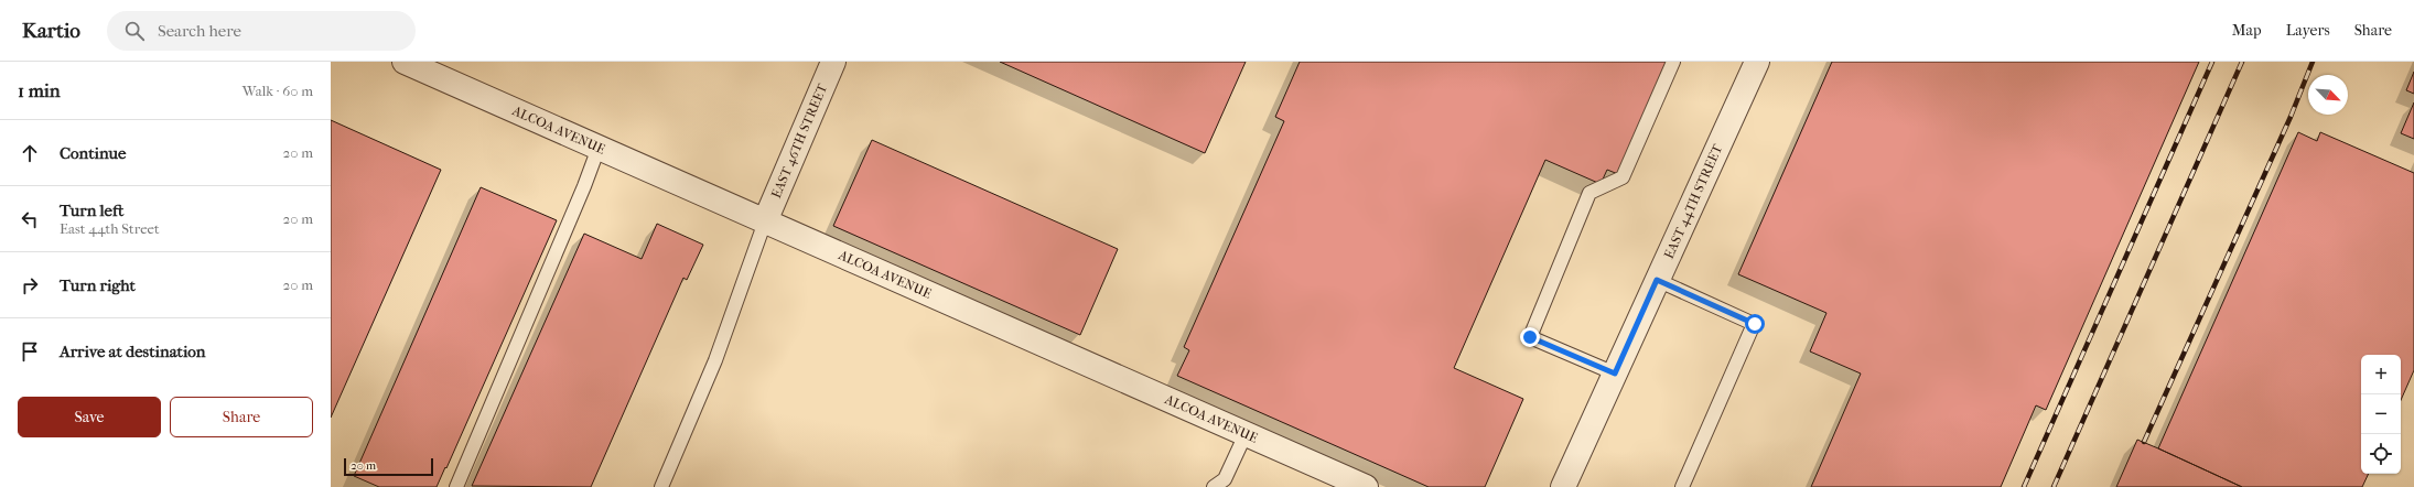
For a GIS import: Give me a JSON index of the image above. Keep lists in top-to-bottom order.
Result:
{
  "streets": {
    "street": ["ALCOA AVENUE", "EAST 46TH STREET", "EAST 44TH STREET"]
  },
  "crossings": [
    ["ALCOA AVENUE", "EAST 46TH STREET"]
  ],
  "scale_bar": "20 m",
  "north": "bottom right",
  "page": {
    "header": "Kartio",
    "search": "Search here",
    "nav": ["Map", "Layers", "Share"],
    "heading": ["1 min", "Walk · 60 m"],
    "list": [
      ["Continue", "20 m"],
      ["Turn left", "East 44th Street", "20 m"],
      ["Turn right", "20 m"],
      "Arrive at destination"
    ],
    "map_buttons": ["+", "−"],
    "buttons": ["Save", "Share"],
    "scale": "20 m"
  }
}
